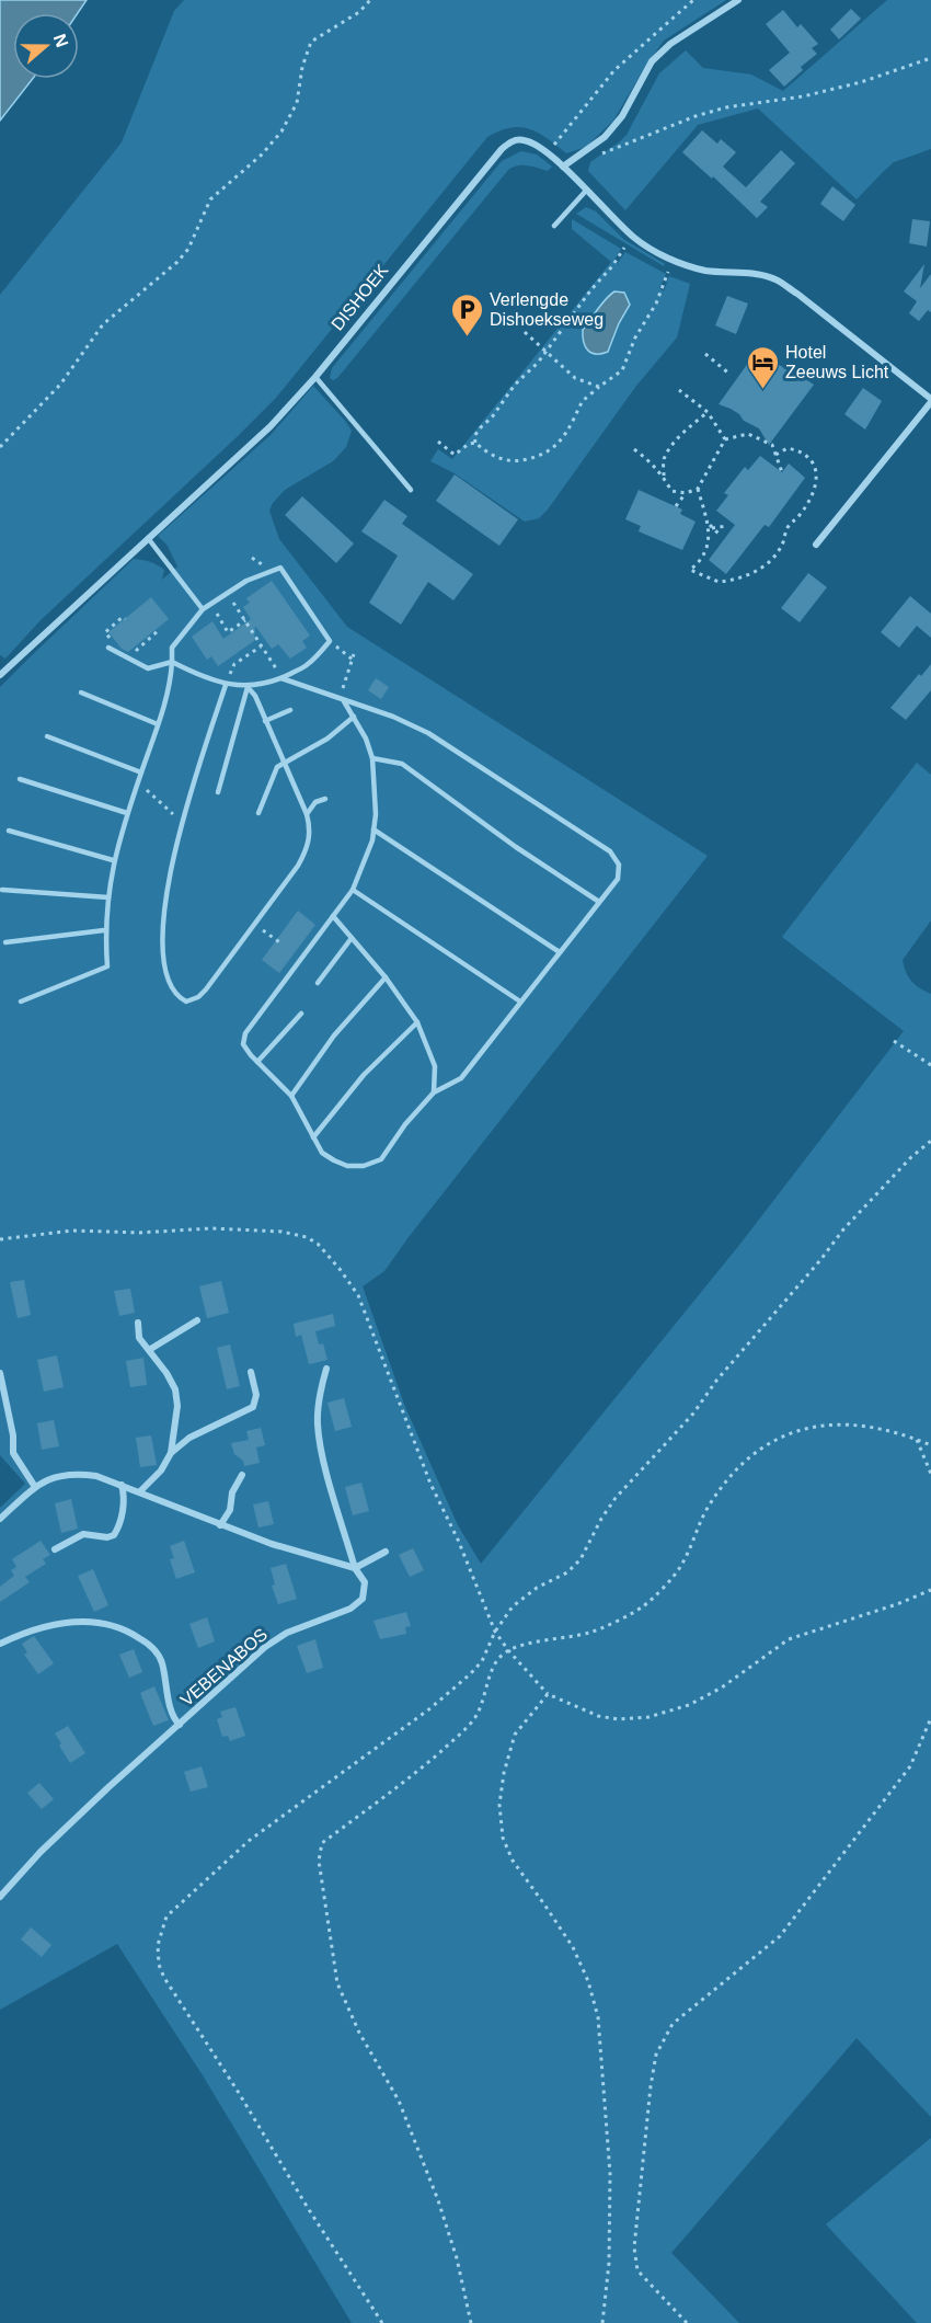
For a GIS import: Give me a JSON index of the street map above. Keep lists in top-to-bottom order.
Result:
{
  "streets": {
    "street": ["DISHOEK", "VEBENABOS"]
  },
  "places": {
    "parking": ["Verlengde Dishoekseweg"],
    "hotel": ["Hotel Zeeuws Licht"]
  },
  "north": "right"
}
